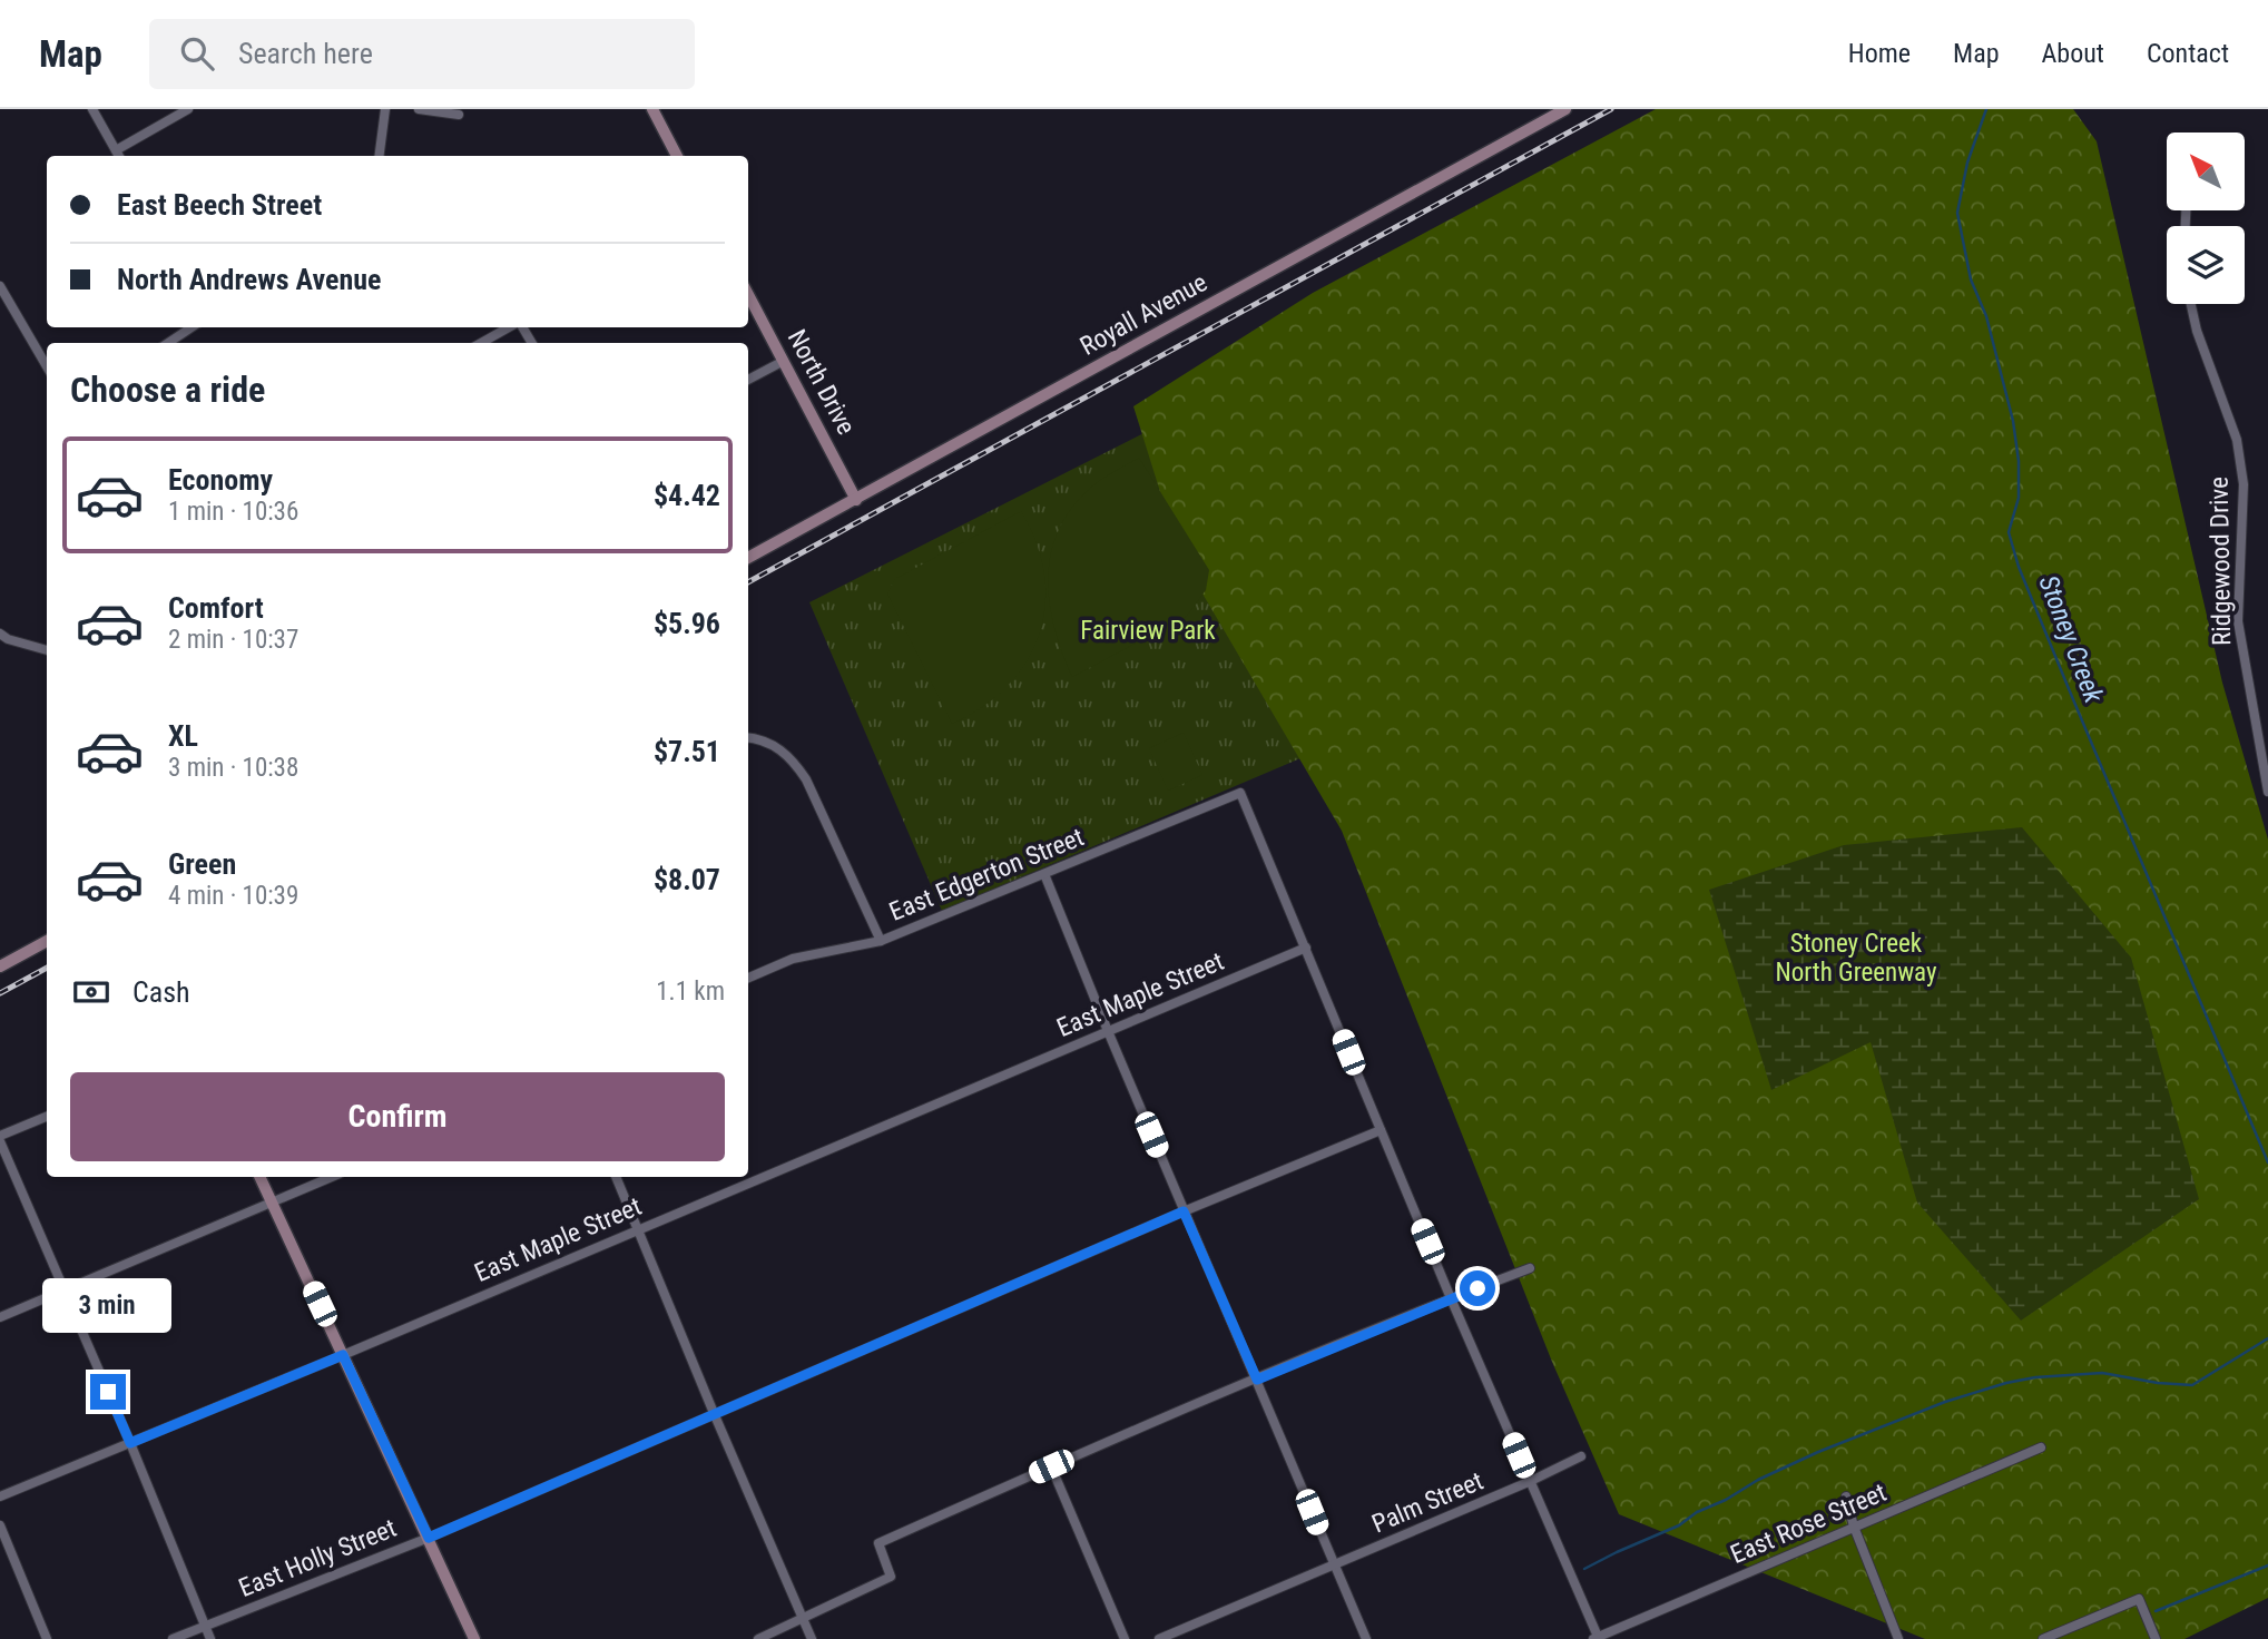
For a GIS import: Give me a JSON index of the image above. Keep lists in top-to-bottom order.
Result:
{
  "streets": {
    "street": [
      "Royall Avenue",
      "North Drive",
      "Ridgewood Drive",
      "East Edgerton Street",
      "East Maple Street",
      "Palm Street",
      "East Rose Street",
      "East Holly Street"
    ]
  },
  "crossings": [
    ["Royall Avenue", "North Drive"],
    ["East Edgerton Street", "East Maple Street"]
  ],
  "water": ["Stoney Creek"],
  "parks": ["Fairview Park", "Stoney Creek North Greenway"],
  "north": "top left",
  "page": {
    "header": "Map",
    "search": "Search here",
    "nav": [
      "Home",
      "Map",
      "About",
      "Contact"
    ],
    "banner": ["East Beech Street", "North Andrews Avenue"],
    "heading": "Choose a ride",
    "list": [
      {
        "name": "Economy",
        "note": "1 min · 10:36",
        "value": "$4.42"
      },
      {
        "name": "Comfort",
        "note": "2 min · 10:37",
        "value": "$5.96"
      },
      {
        "name": "XL",
        "note": "3 min · 10:38",
        "value": "$7.51"
      },
      {
        "name": "Green",
        "note": "4 min · 10:39",
        "value": "$8.07"
      }
    ],
    "pay": ["Cash", "1.1 km"],
    "buttons": "Confirm",
    "bubble": "3 min"
  }
}
